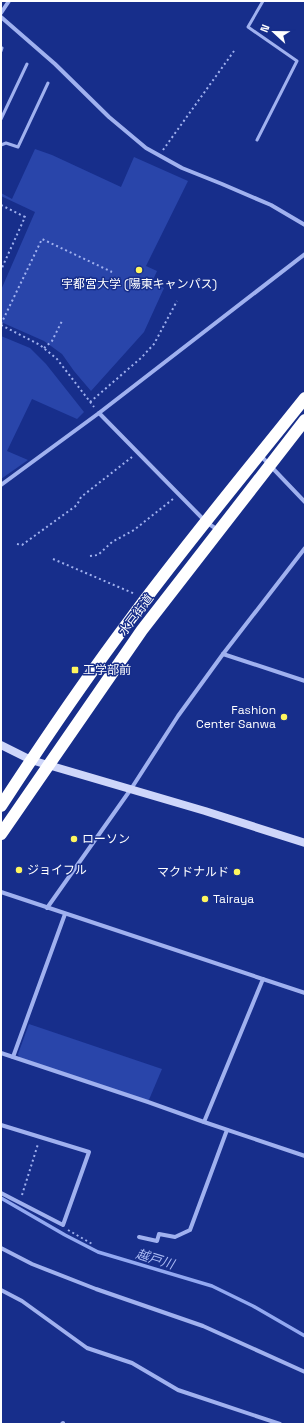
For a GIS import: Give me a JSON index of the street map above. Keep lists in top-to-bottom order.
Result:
{
  "streets": {
    "highway": ["水戸街道"]
  },
  "water": ["越戸川"],
  "places": {
    "other": [
      "宇都宮大学 (陽東キャンパス)",
      "Fashion Center Sanwa",
      "ローソン",
      "ジョイフル",
      "マクドナルド",
      "Tairaya"
    ],
    "transit": ["工学部前"]
  },
  "north": "left"
}
